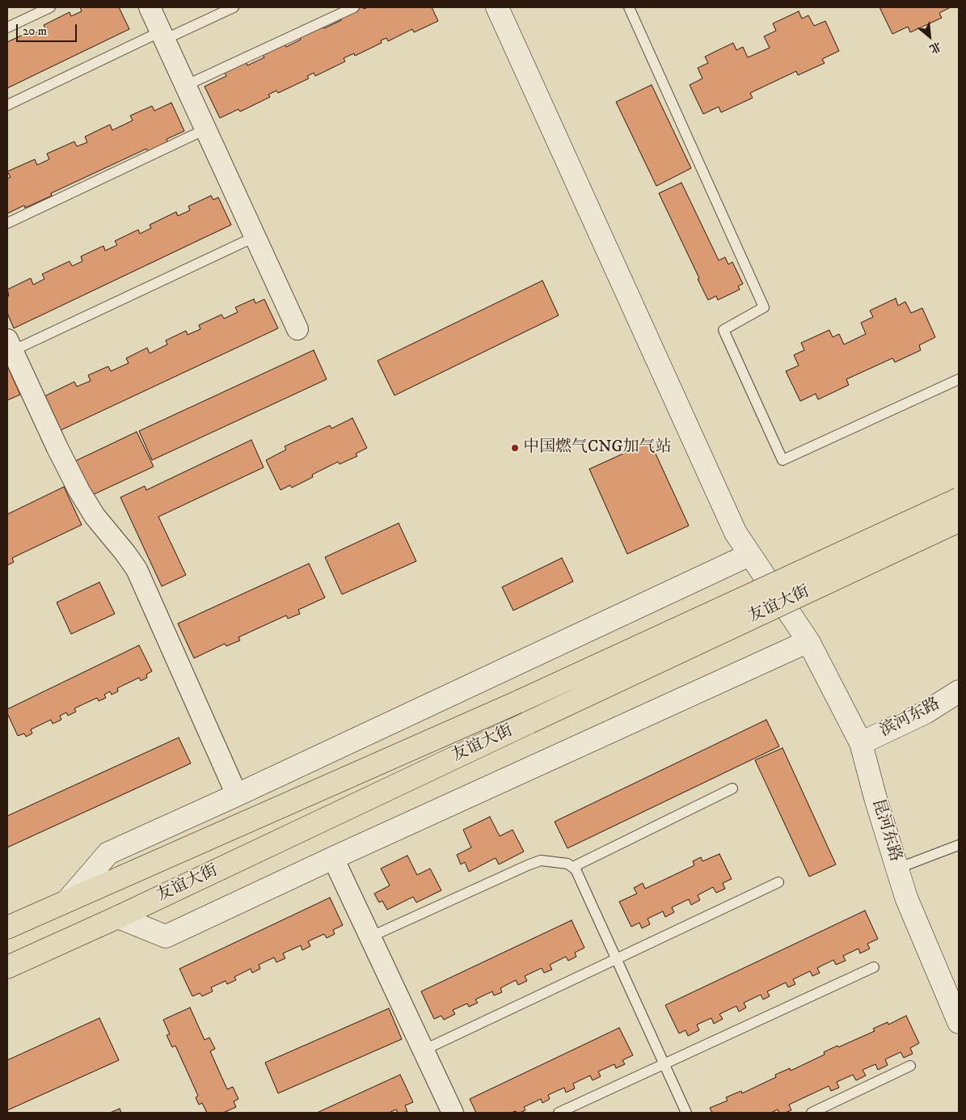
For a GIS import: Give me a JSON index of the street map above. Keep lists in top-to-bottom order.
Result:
{
  "streets": {
    "main road": ["友谊大街"],
    "street": ["滨河东路", "昆河东路"]
  },
  "crossings": [
    ["滨河东路", "昆河东路"]
  ],
  "places": ["中国燃气CNG加气站"],
  "scale_bar": "20 m",
  "north": "bottom right"
}
